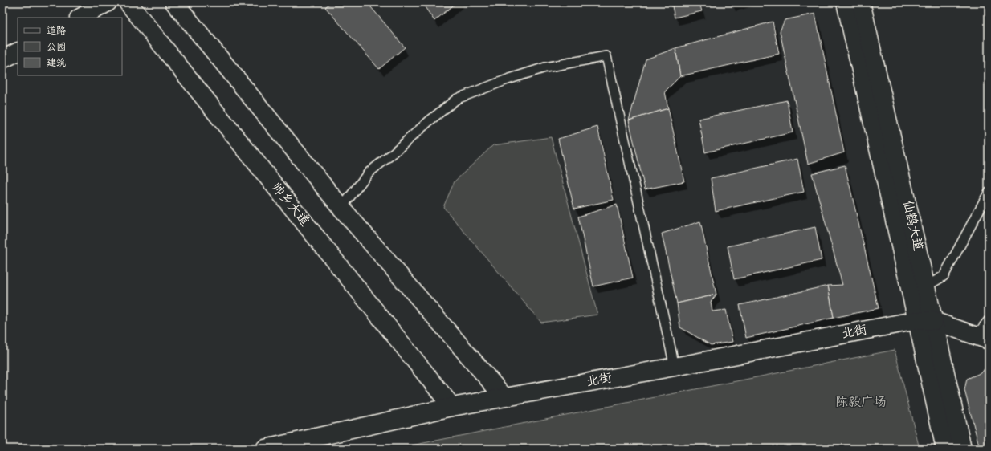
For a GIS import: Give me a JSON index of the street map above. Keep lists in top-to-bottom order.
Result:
{
  "streets": {
    "main road": ["帅乡大道", "仙鹤大道", "北街"]
  },
  "crossings": [
    ["帅乡大道", "北街"],
    ["仙鹤大道", "北街"]
  ],
  "parks": ["陈毅广场"],
  "legend": ["道路", "公园", "建筑"]
}
